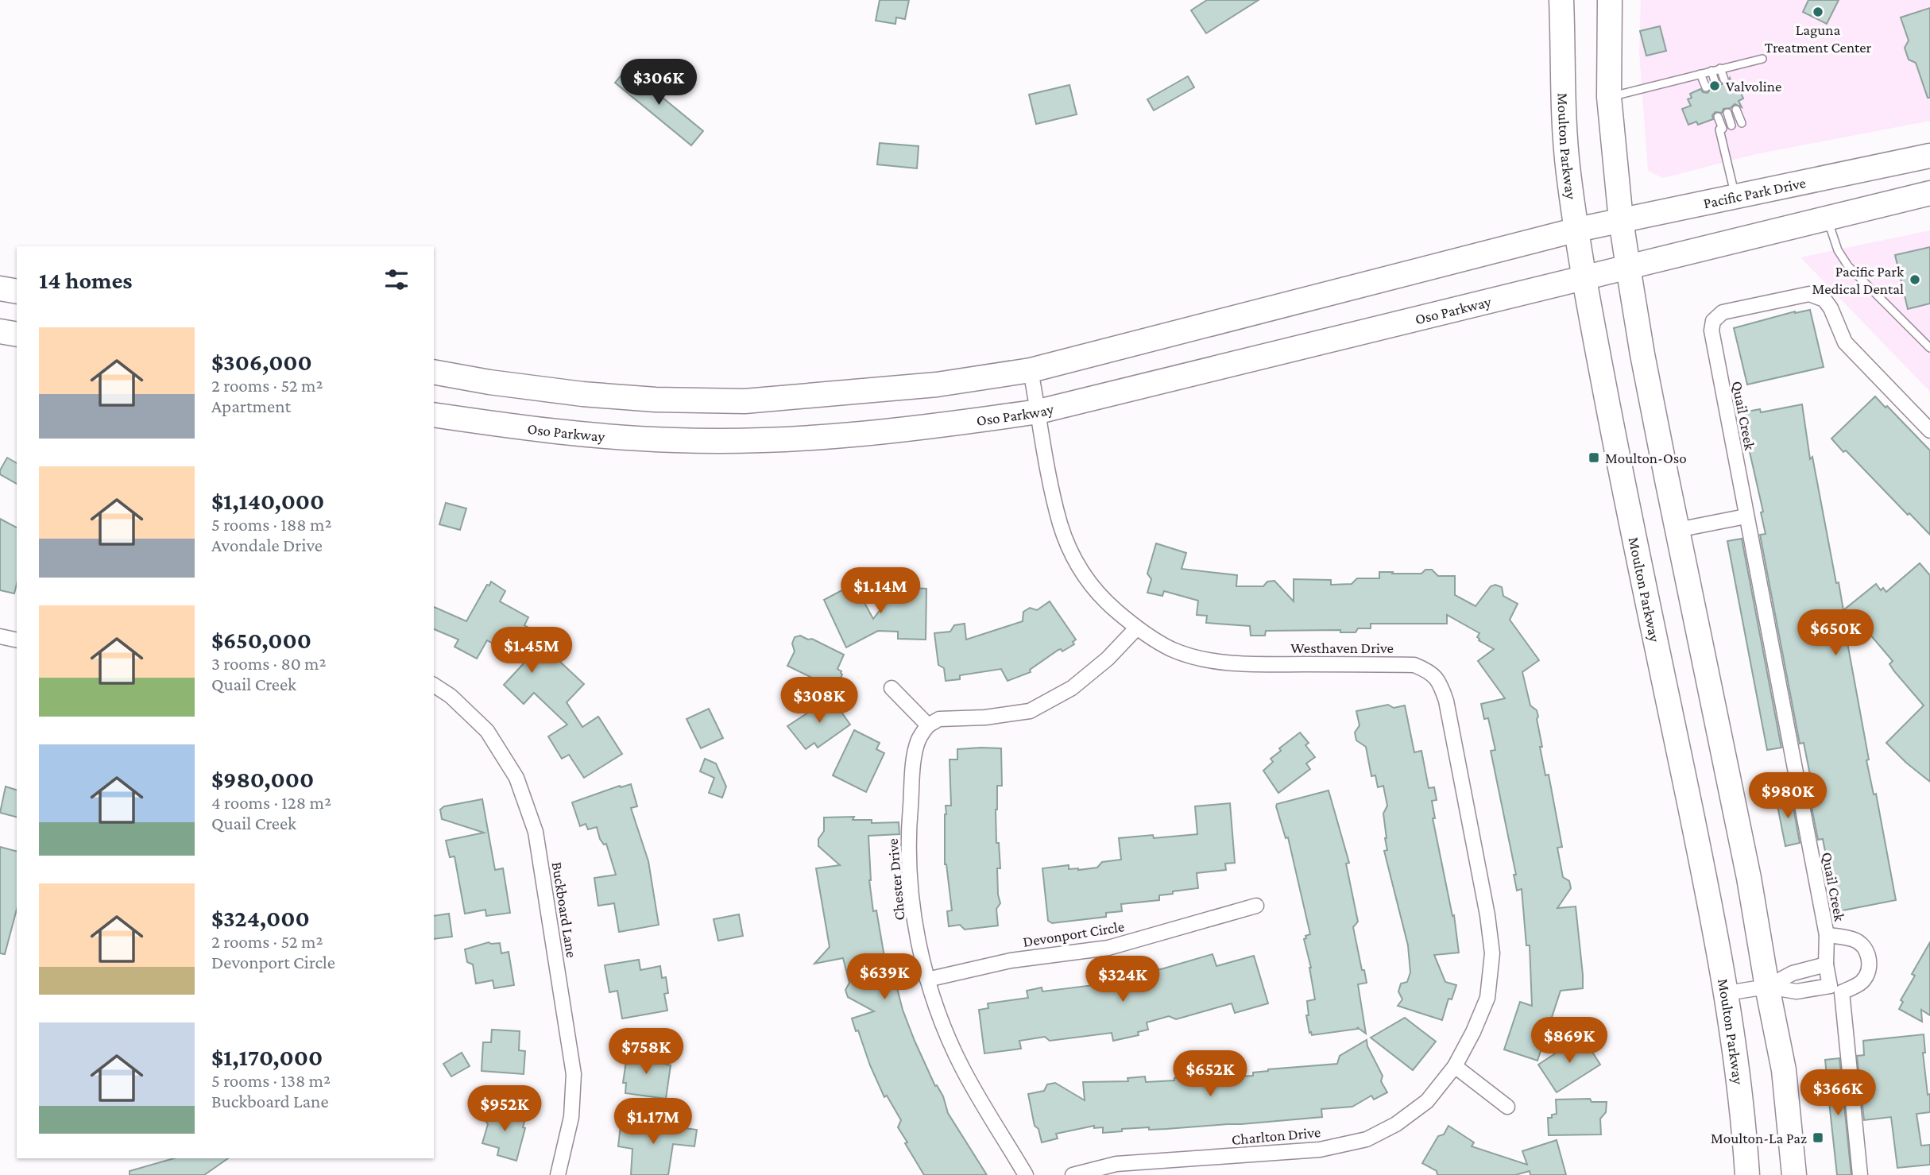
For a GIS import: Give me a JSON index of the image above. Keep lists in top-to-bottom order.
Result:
{
  "streets": {
    "main road": ["Moulton Parkway", "Pacific Park Drive", "Oso Parkway"],
    "street": [
      "Quail Creek",
      "Westhaven Drive",
      "Chester Drive",
      "Buckboard Lane",
      "Devonport Circle",
      "Charlton Drive"
    ]
  },
  "crossings": [
    ["Moulton Parkway", "Pacific Park Drive"],
    ["Moulton Parkway", "Oso Parkway"],
    ["Oso Parkway", "Westhaven Drive"],
    ["Westhaven Drive", "Charlton Drive"],
    ["Chester Drive", "Devonport Circle"]
  ],
  "places": {
    "other": ["Laguna Treatment Center", "Valvoline", "Pacific Park Medical Dental"],
    "transit": ["Moulton-Oso", "Moulton-La Paz"]
  },
  "page": {
    "price": [
      "$306K",
      "$1.14M",
      "$650K",
      "$1.45M",
      "$308K",
      "$980K",
      "$639K",
      "$324K",
      "$869K",
      "$758K",
      "$652K",
      "$366K",
      "$952K",
      "$1.17M"
    ],
    "heading": "14 homes",
    "list": [
      {
        "name": "$306,000",
        "note": "2 rooms · 52 m² · Apartment"
      },
      {
        "name": "$1,140,000",
        "note": "5 rooms · 188 m² · Avondale Drive"
      },
      {
        "name": "$650,000",
        "note": "3 rooms · 80 m² · Quail Creek"
      },
      {
        "name": "$980,000",
        "note": "4 rooms · 128 m² · Quail Creek"
      },
      {
        "name": "$324,000",
        "note": "2 rooms · 52 m² · Devonport Circle"
      },
      {
        "name": "$1,170,000",
        "note": "5 rooms · 138 m² · Buckboard Lane"
      }
    ]
  }
}
